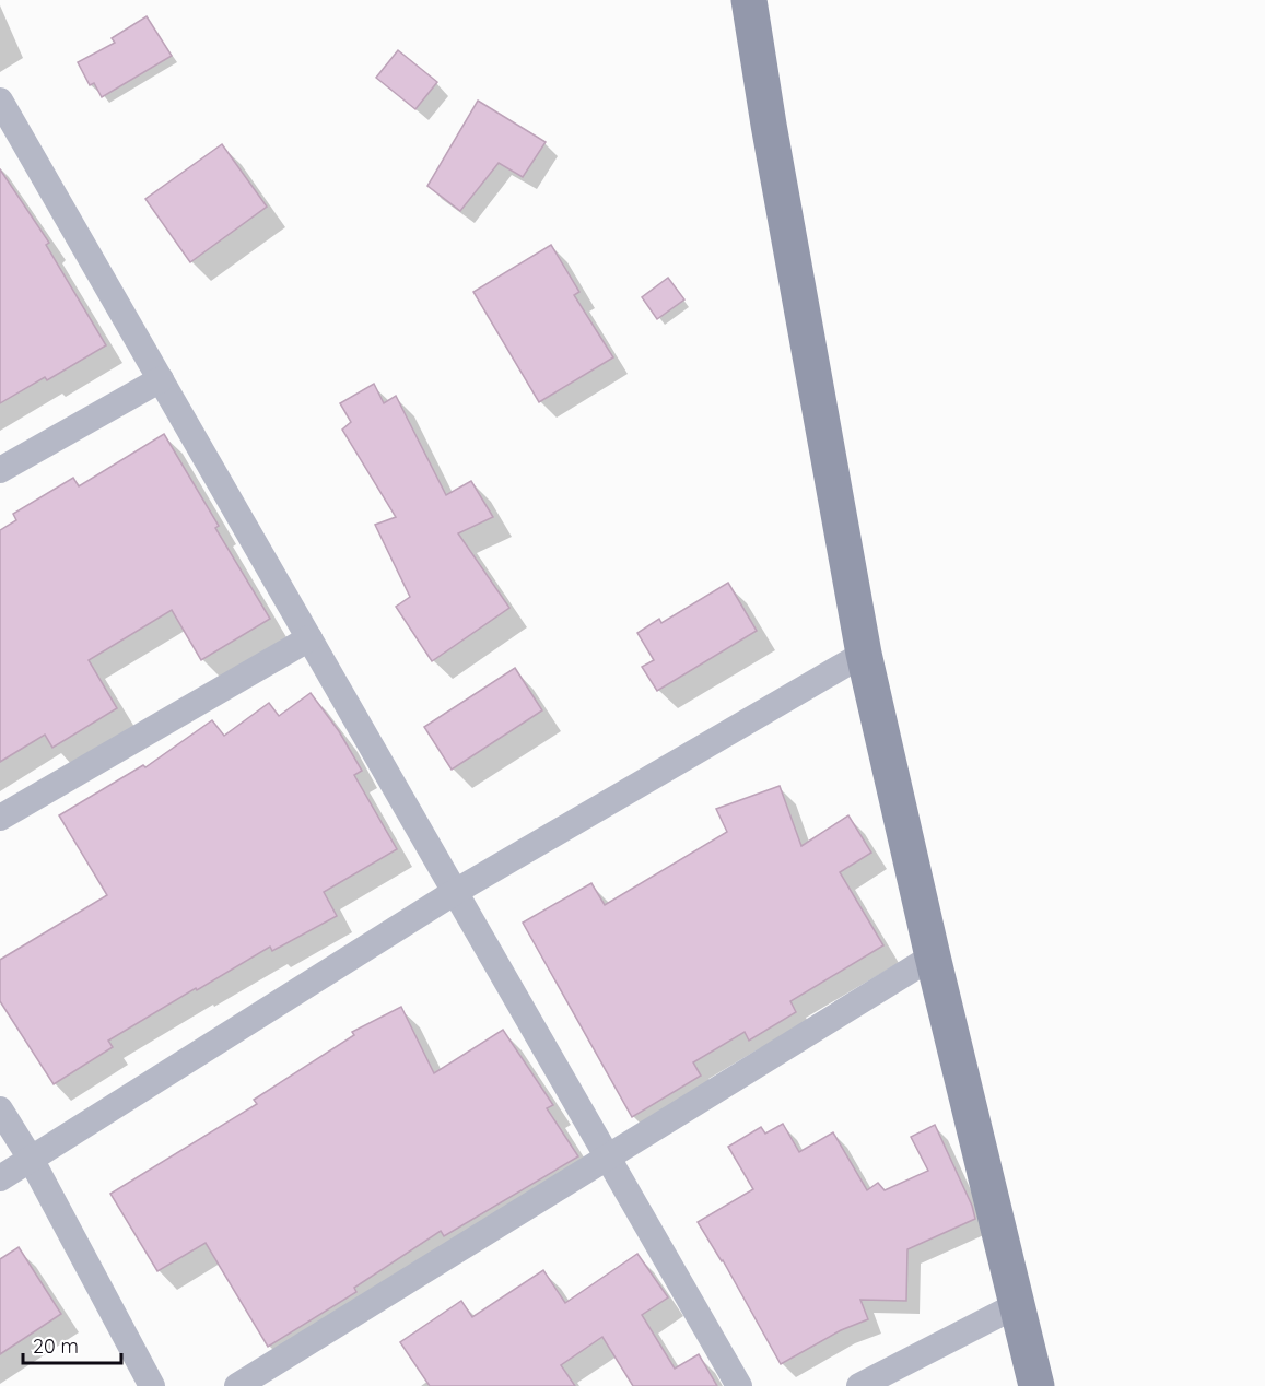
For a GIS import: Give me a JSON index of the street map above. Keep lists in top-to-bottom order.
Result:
{
  "scale_bar": "20 m"
}
